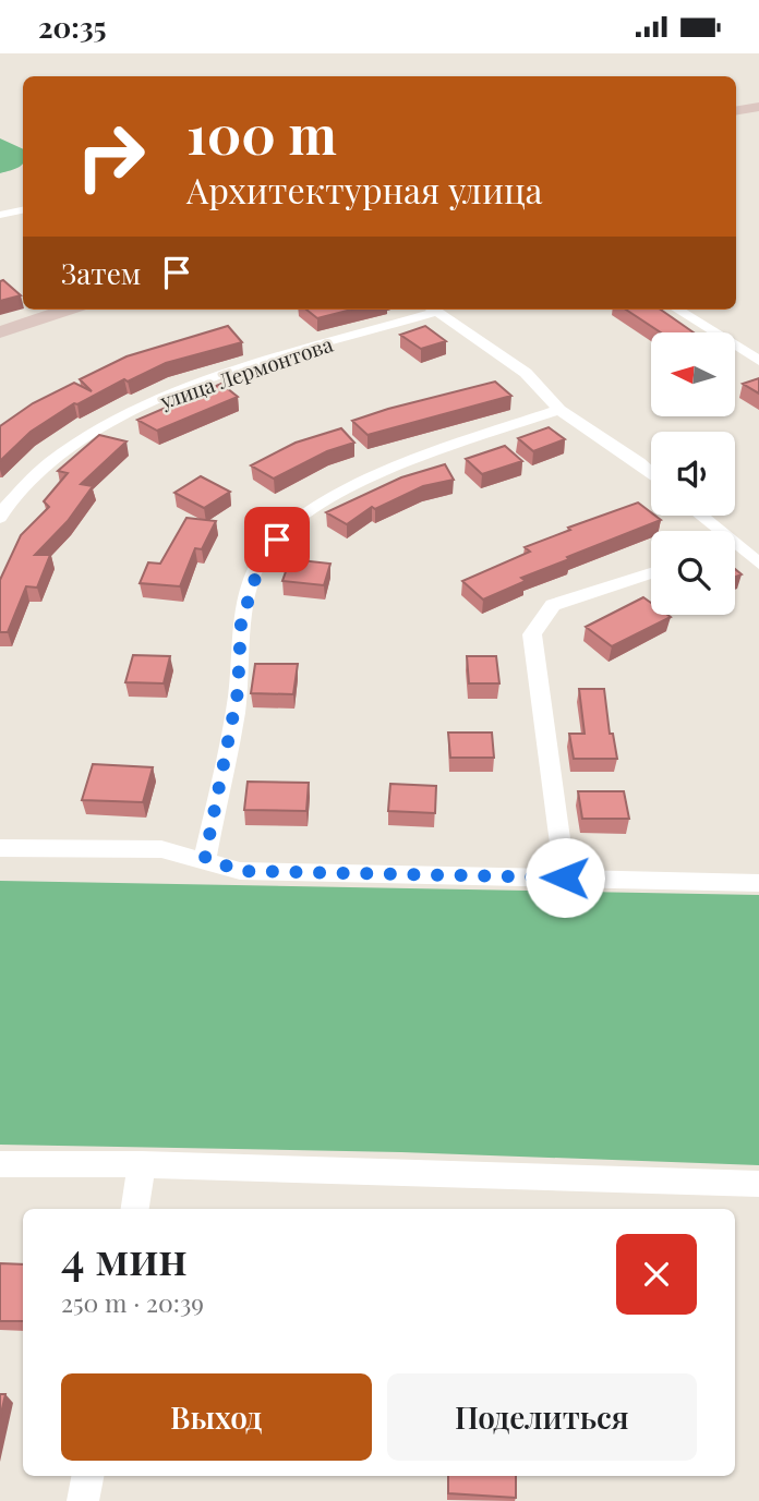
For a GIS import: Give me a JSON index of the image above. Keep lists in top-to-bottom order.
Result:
{
  "streets": {
    "street": ["улица Лермонтова"]
  },
  "north": "left",
  "page": {
    "status": "20:35",
    "turn": ["100 m", "Архитектурная улица"],
    "then": "Затем",
    "heading": ["4 мин", "250 m · 20:39"],
    "buttons": ["Выход", "Поделиться"]
  }
}
